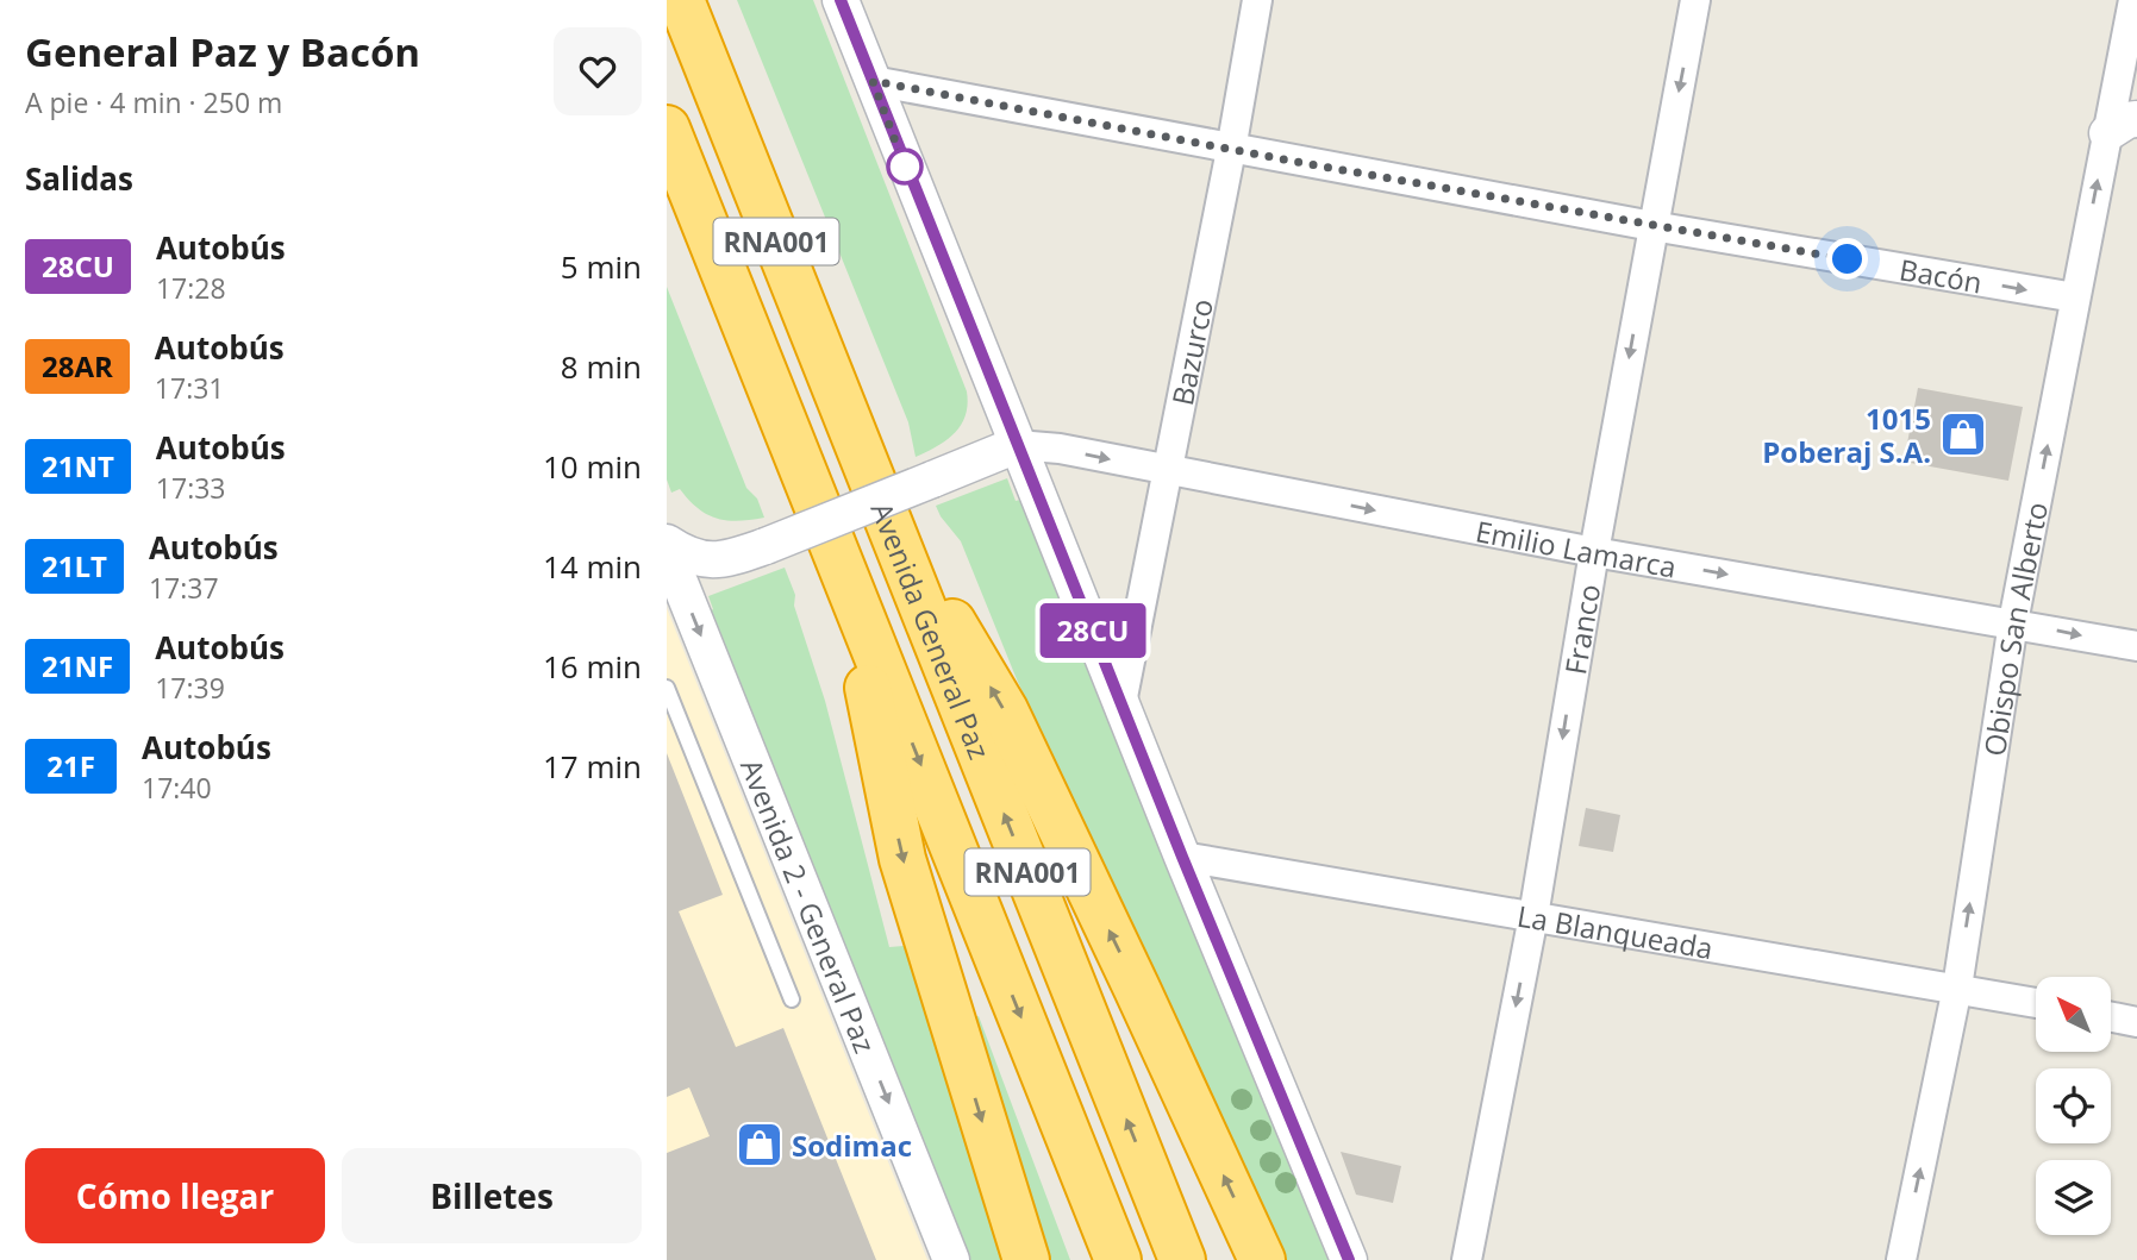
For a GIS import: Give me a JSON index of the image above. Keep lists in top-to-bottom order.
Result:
{
  "streets": {
    "highway": ["RNA001", "Avenida General Paz"],
    "street": [
      "Bacón",
      "Bazurco",
      "Emilio Lamarca",
      "Franco",
      "Obispo San Alberto",
      "Avenida 2 - General Paz",
      "La Blanqueada"
    ]
  },
  "crossings": [
    ["Bacón", "Bazurco"],
    ["Bacón", "Franco"],
    ["Bacón", "Obispo San Alberto"],
    ["Bazurco", "Emilio Lamarca"],
    ["Emilio Lamarca", "Franco"],
    ["Emilio Lamarca", "Obispo San Alberto"],
    ["Franco", "La Blanqueada"],
    ["Obispo San Alberto", "La Blanqueada"]
  ],
  "one_way": [
    "Bacón",
    "Emilio Lamarca",
    "Franco",
    "Obispo San Alberto",
    "Avenida 2 - General Paz"
  ],
  "places": {
    "shop": ["1015 Poberaj S.A.", "Sodimac"]
  },
  "lines": ["bus line 28CU"],
  "north": "top left",
  "page": {
    "heading": [
      ["General Paz y Bacón", "A pie · 4 min · 250 m"],
      "Salidas"
    ],
    "on_map": "28CU",
    "list": [
      {
        "mark": "28CU",
        "name": "Autobús",
        "note": "17:28",
        "value": "5 min"
      },
      {
        "mark": "28AR",
        "name": "Autobús",
        "note": "17:31",
        "value": "8 min"
      },
      {
        "mark": "21NT",
        "name": "Autobús",
        "note": "17:33",
        "value": "10 min"
      },
      {
        "mark": "21LT",
        "name": "Autobús",
        "note": "17:37",
        "value": "14 min"
      },
      {
        "mark": "21NF",
        "name": "Autobús",
        "note": "17:39",
        "value": "16 min"
      },
      {
        "mark": "21F",
        "name": "Autobús",
        "note": "17:40",
        "value": "17 min"
      }
    ],
    "buttons": ["Cómo llegar", "Billetes"]
  }
}
